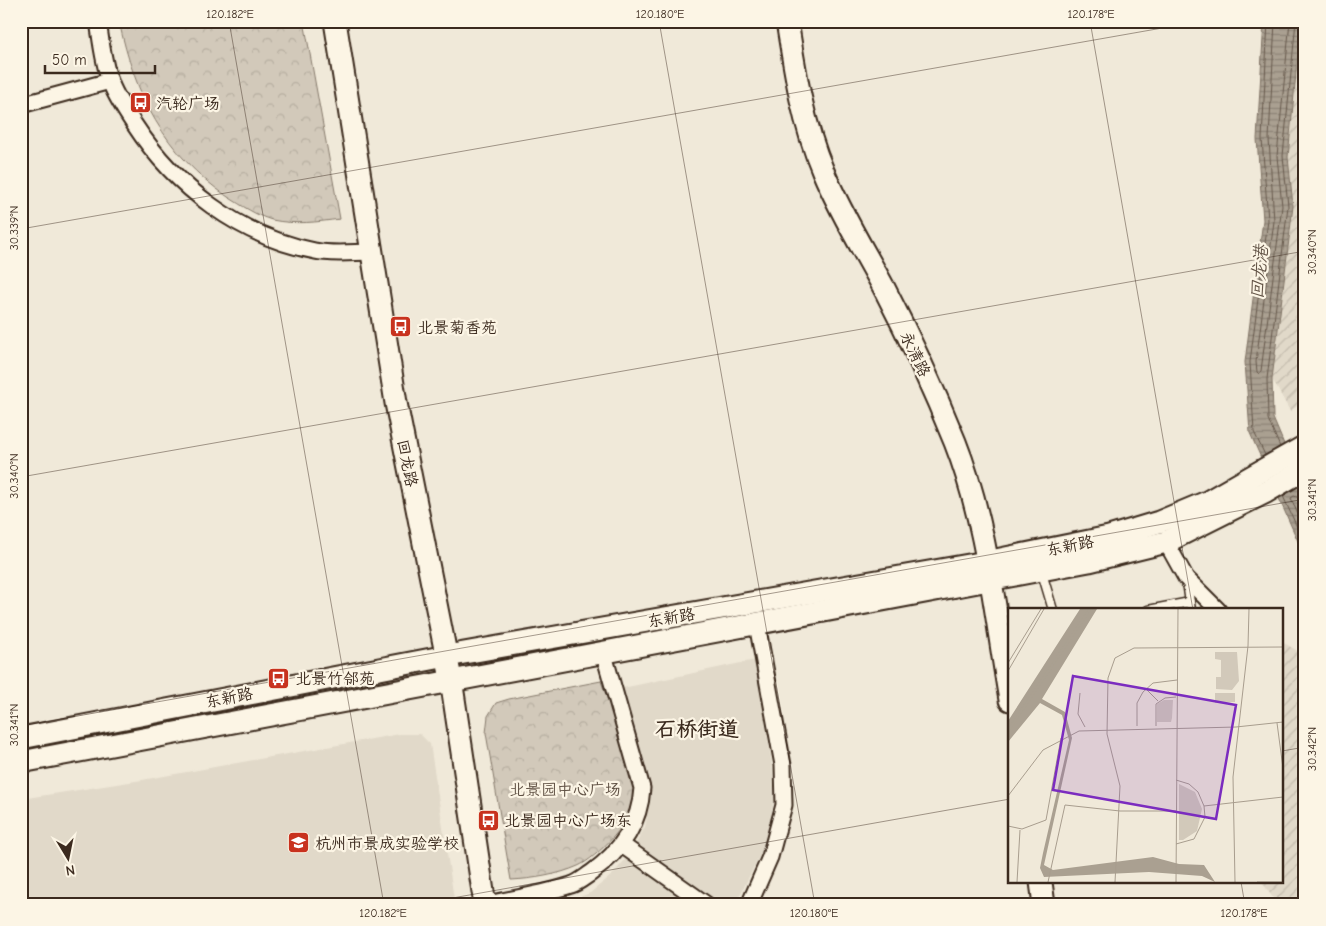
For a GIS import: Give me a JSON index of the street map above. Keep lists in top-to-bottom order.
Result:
{
  "streets": {
    "main road": ["永清路", "回龙路", "东新路"]
  },
  "crossings": [
    ["永清路", "东新路"],
    ["回龙路", "东新路"]
  ],
  "districts": ["石桥街道"],
  "water": ["回龙港"],
  "parks": ["北景园中心广场"],
  "places": {
    "bus stop": [
      "汽轮广场",
      "北景菊香苑",
      "北景竹邻苑",
      "北景园中心广场东"
    ],
    "school or university": ["杭州市景成实验学校"]
  },
  "scale_bar": "50 m",
  "north": "bottom",
  "coordinates": [
    "120.182°E",
    "120.180°E",
    "120.178°E",
    "30.339°N",
    "30.340°N",
    "30.341°N",
    "30.342°N"
  ]
}
